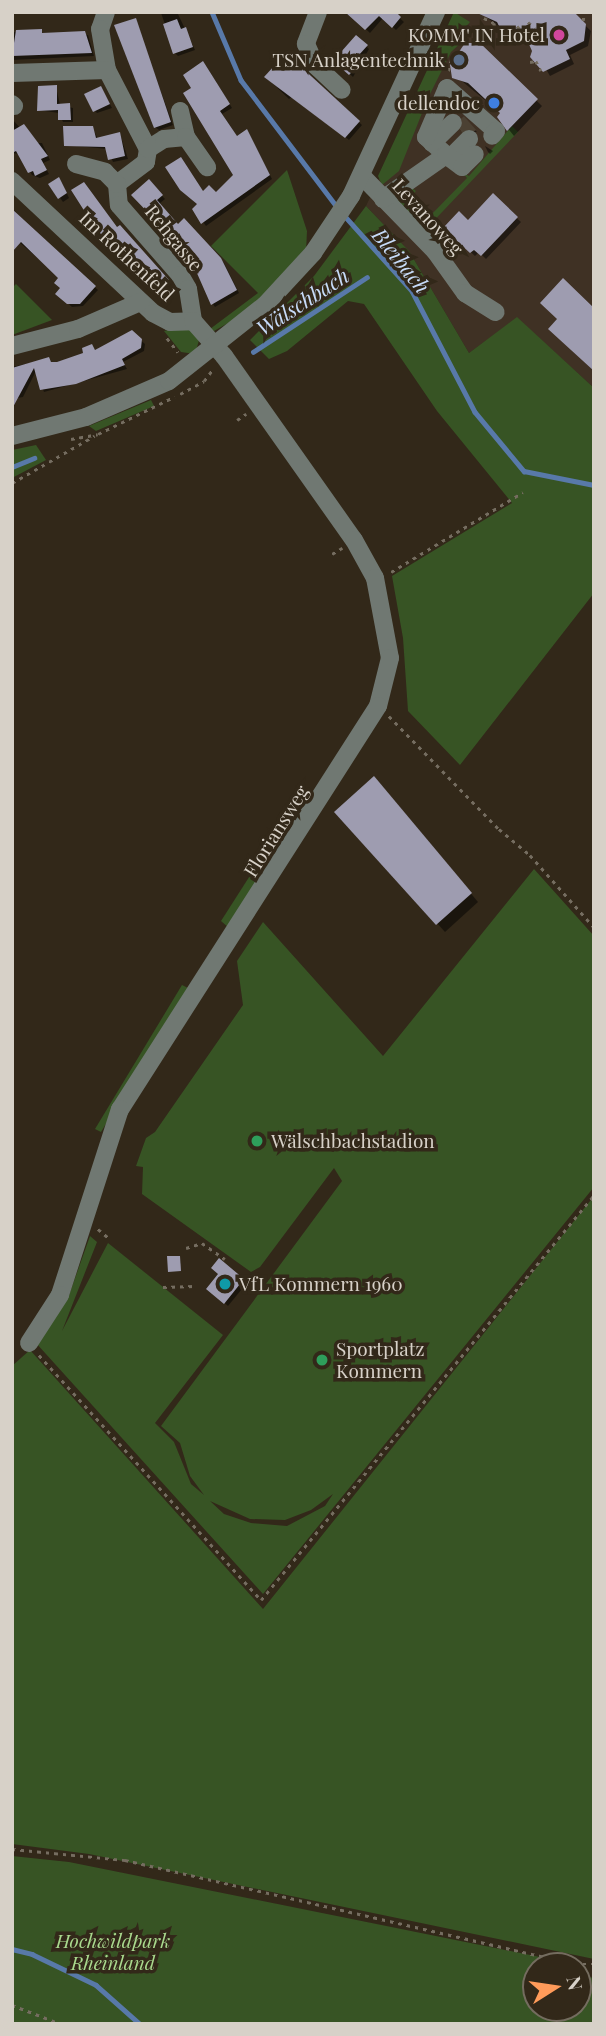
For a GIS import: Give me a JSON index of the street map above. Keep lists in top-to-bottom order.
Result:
{
  "streets": {
    "street": [
      "Levanoweg",
      "Rehgasse",
      "Im Rothenfeld",
      "Floriansweg"
    ]
  },
  "crossings": [
    ["Rehgasse", "Im Rothenfeld"]
  ],
  "water": ["Bleibach", "Wälschbach"],
  "parks": ["Hochwildpark Rheinland"],
  "places": [
    "KOMM' IN Hotel",
    "TSN Anlagentechnik",
    "dellendoc",
    "Wälschbachstadion",
    "VfL Kommern 1960",
    "Sportplatz Kommern"
  ],
  "north": "right"
}
